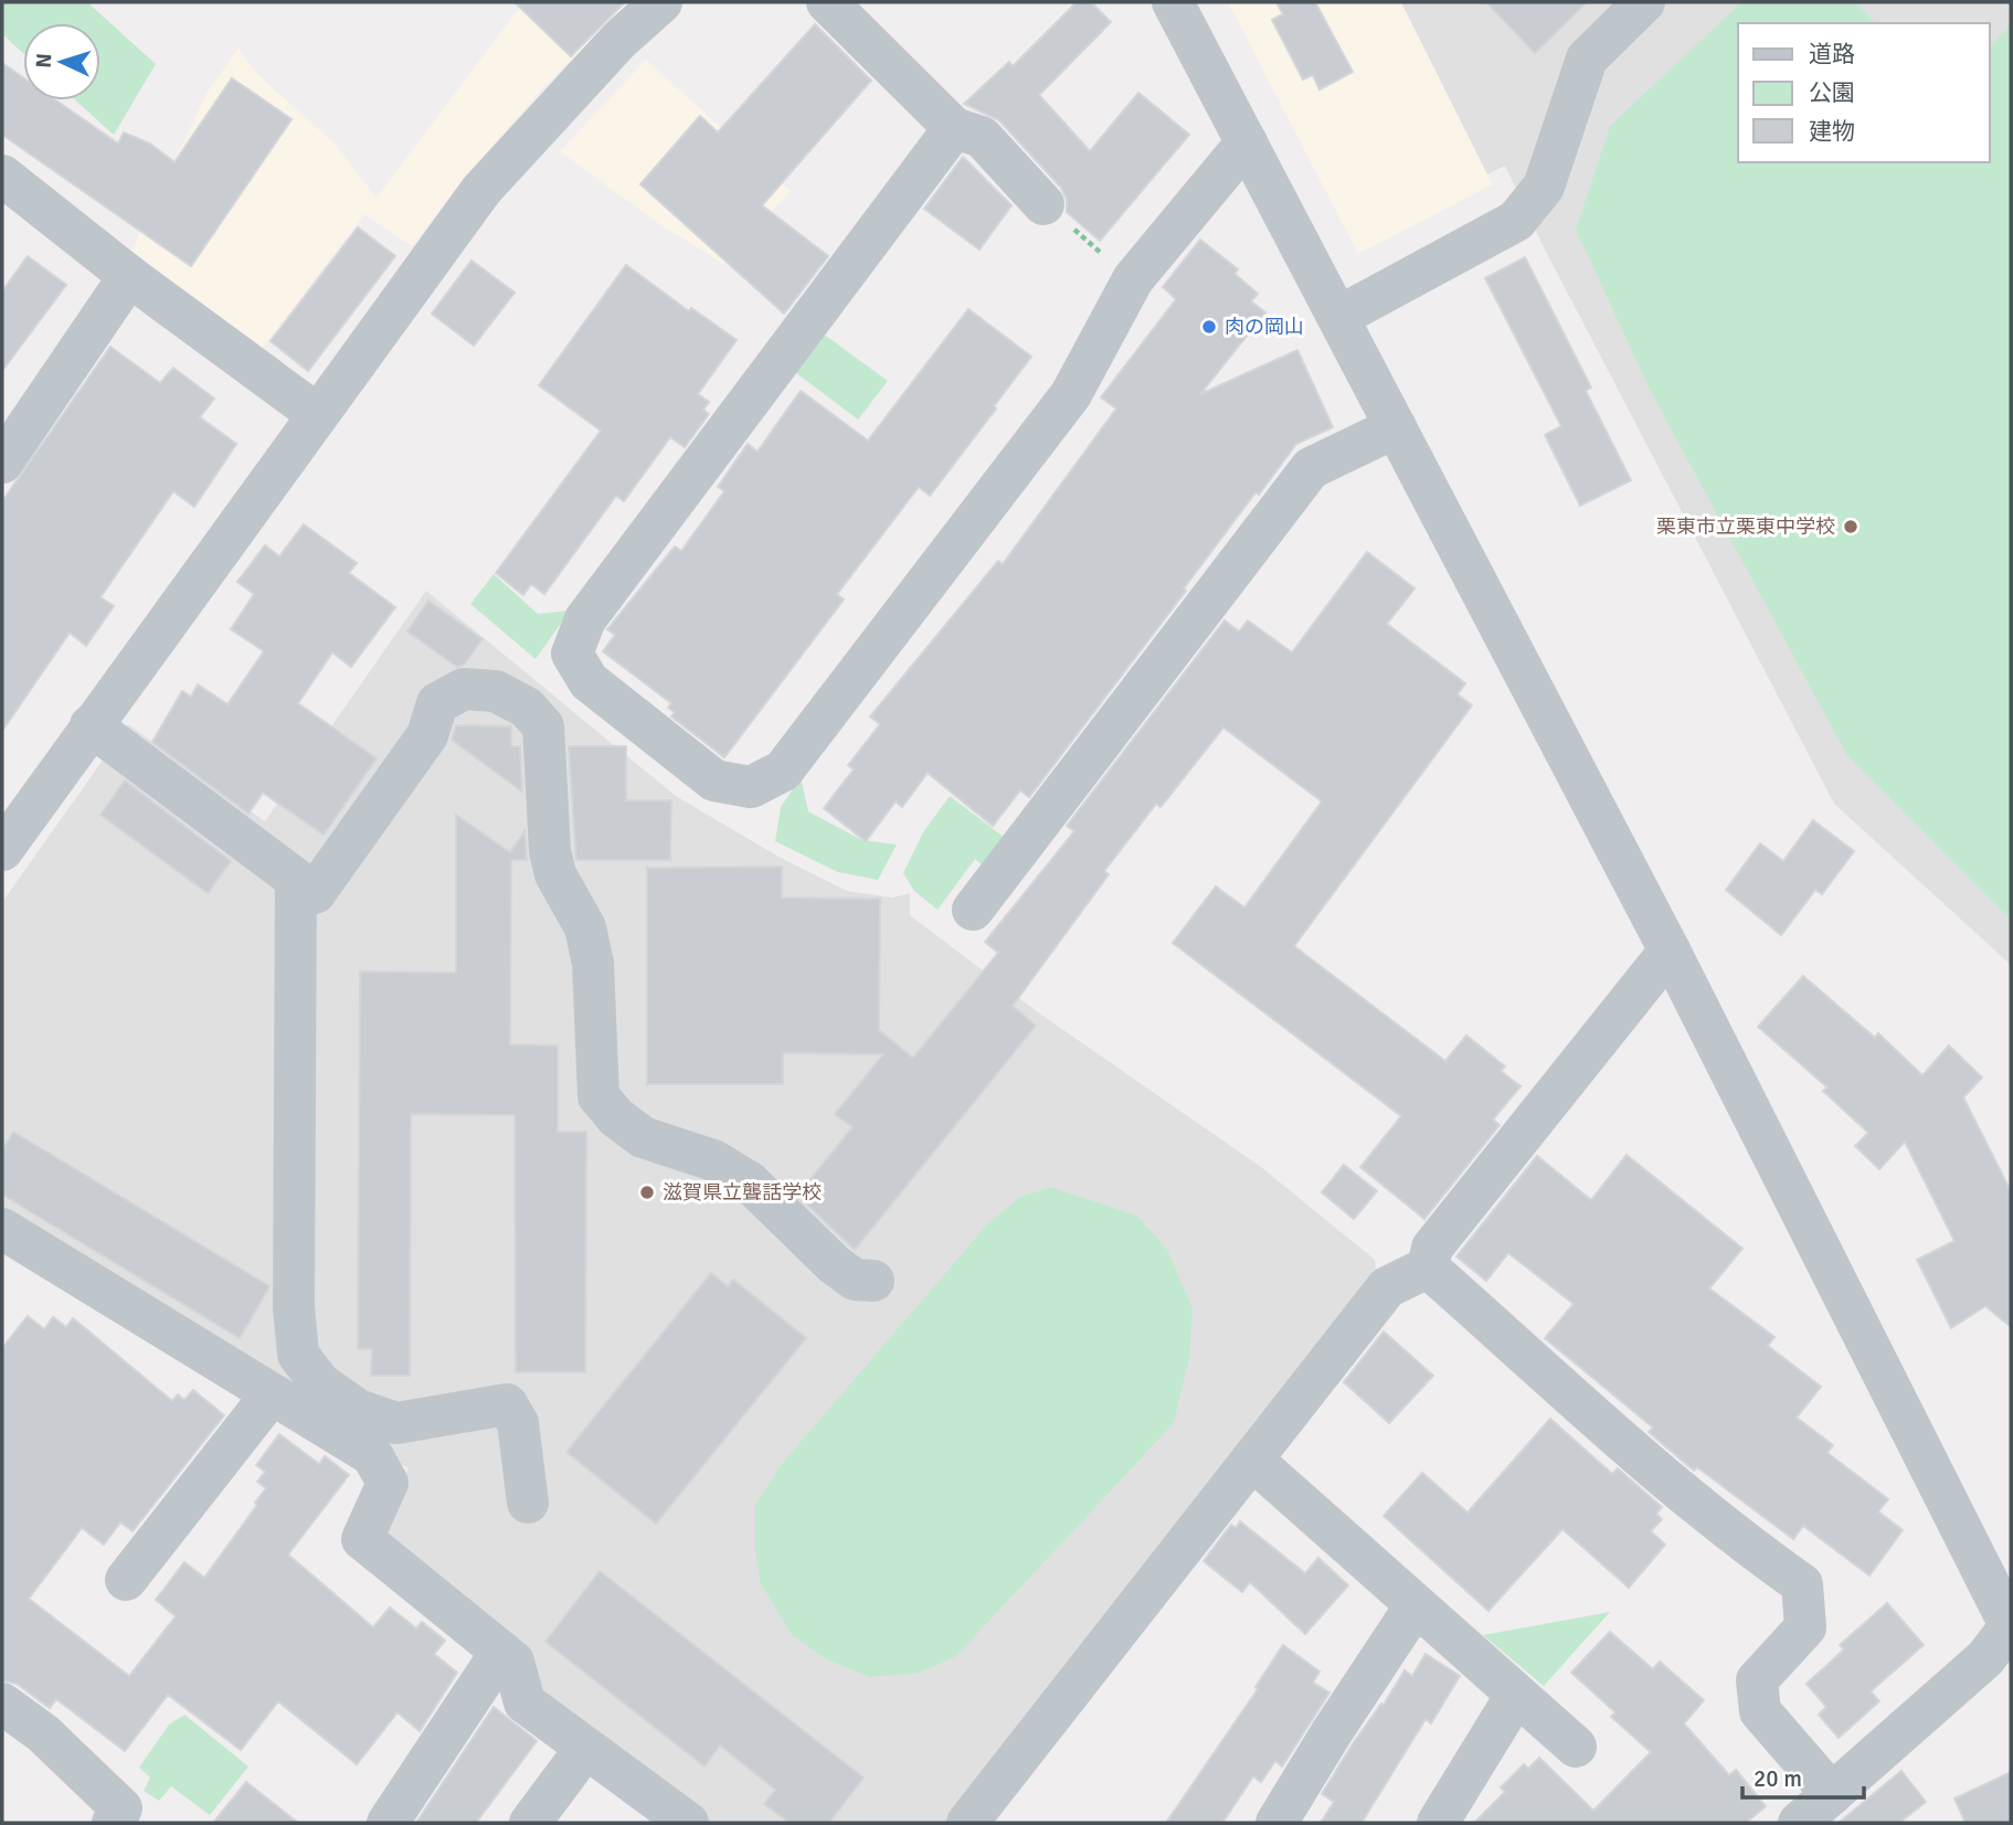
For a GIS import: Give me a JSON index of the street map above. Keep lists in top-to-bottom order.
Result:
{
  "places": ["肉の岡山", "栗東市立栗東中学校", "滋賀県立聾話学校"],
  "legend": ["道路", "公園", "建物"],
  "scale_bar": "20 m",
  "north": "left"
}
